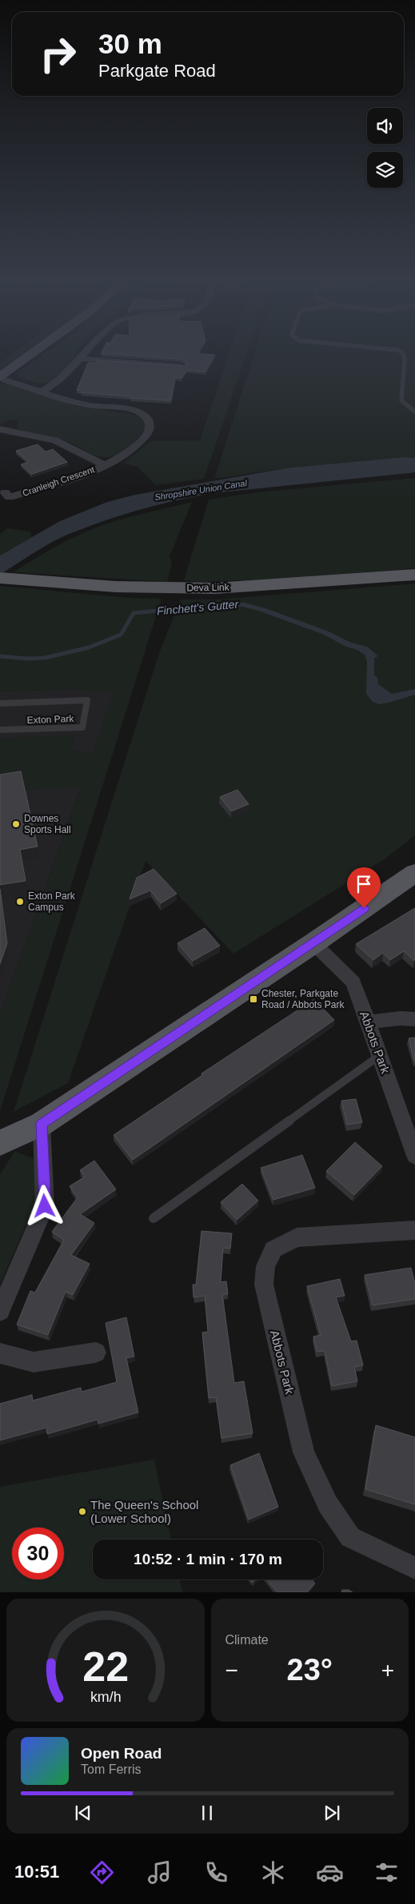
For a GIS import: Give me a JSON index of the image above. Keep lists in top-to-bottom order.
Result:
{
  "streets": {
    "main road": ["Deva Link"],
    "street": ["Cranleigh Crescent", "Abbots Park"],
    "lane": ["Exton Park"]
  },
  "water": ["Shropshire Union Canal", "Finchett's Gutter"],
  "places": {
    "other": ["Downes Sports Hall", "Exton Park Campus", "The Queen's School (Lower School)"],
    "transit": ["Chester, Parkgate Road / Abbots Park"]
  },
  "page": {
    "turn": ["30 m", "Parkgate Road"],
    "limit": "30",
    "trip": "10:52 · 1 min · 170 m",
    "tile": "Climate",
    "heat": ["−", "23°", "+"],
    "song": ["Open Road", "Tom Ferris"],
    "tabs": "10:51",
    "gauge": ["22", "km/h"]
  }
}
